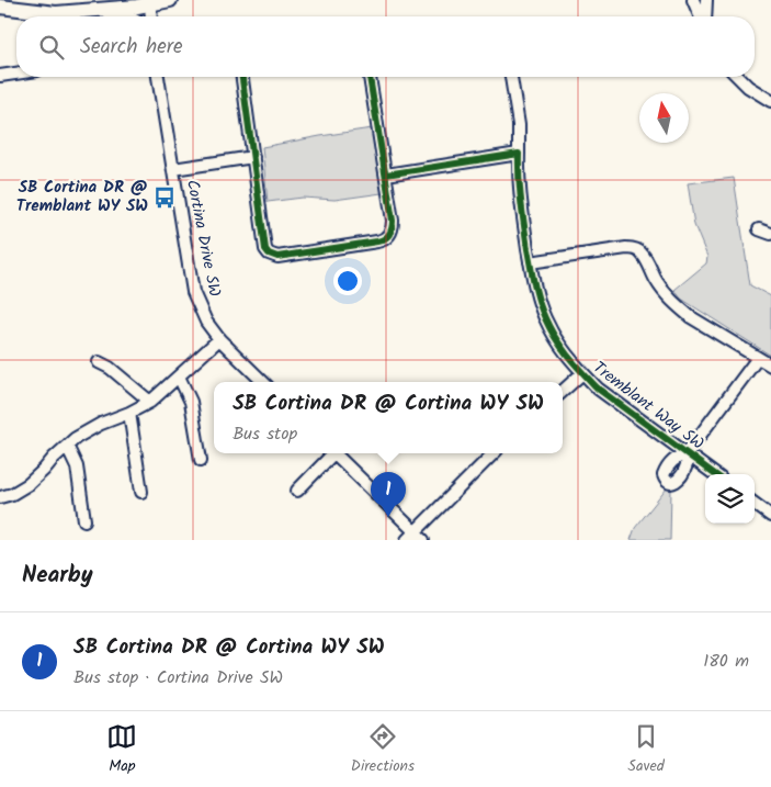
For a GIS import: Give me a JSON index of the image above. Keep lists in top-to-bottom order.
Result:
{
  "streets": {
    "street": ["Cortina Drive SW", "Tremblant Way SW"]
  },
  "places": {
    "bus stop": ["SB Cortina DR @ Tremblant WY SW"]
  },
  "north": "top",
  "page": {
    "search": "Search here",
    "popup": ["SB Cortina DR @ Cortina WY SW", "Bus stop"],
    "pins": "1",
    "heading": "Nearby",
    "list": [
      {
        "mark": "1",
        "name": "SB Cortina DR @ Cortina WY SW",
        "note": "Bus stop · Cortina Drive SW",
        "value": "180 m"
      }
    ],
    "nav": ["Map", "Directions", "Saved"]
  }
}
